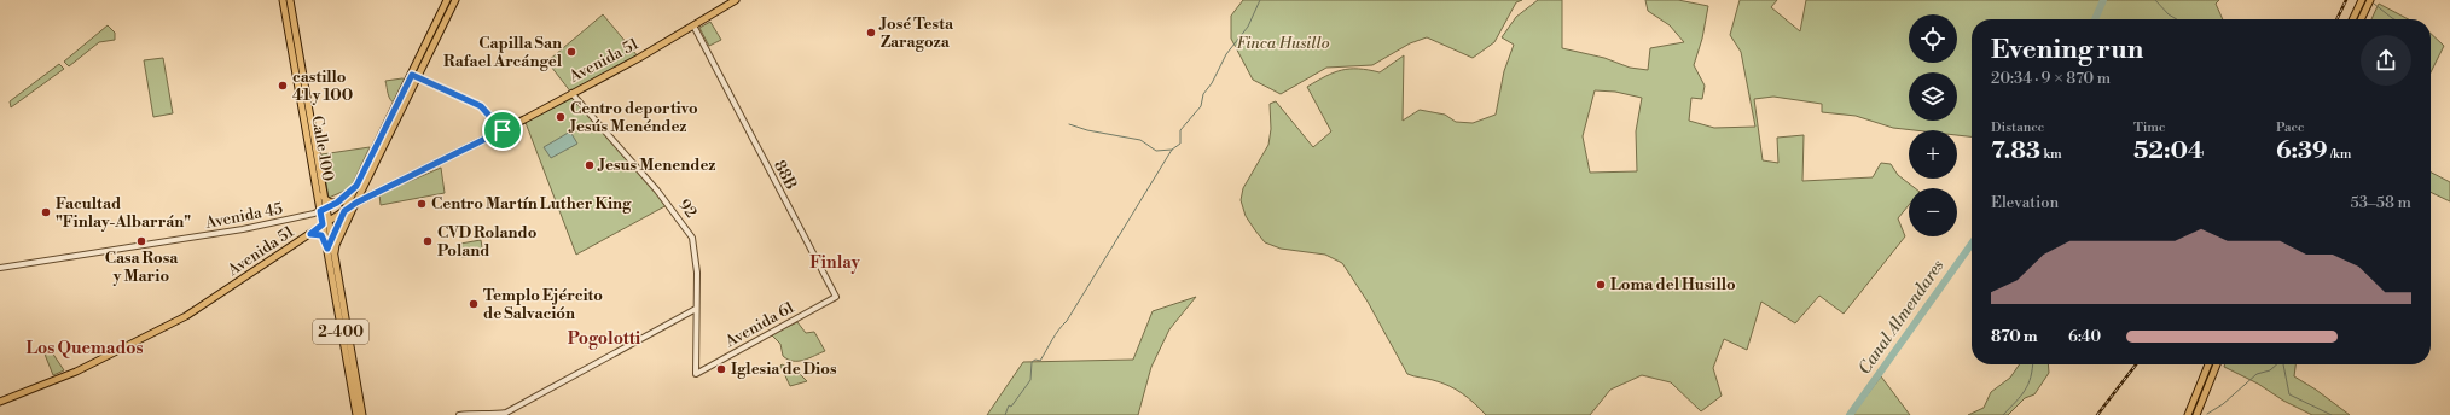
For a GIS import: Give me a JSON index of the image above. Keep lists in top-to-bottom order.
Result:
{
  "streets": {
    "main road": ["Avenida 51", "Calle 100", "2-400"],
    "street": [
      "88B",
      "92",
      "Avenida 45",
      "Avenida 61"
    ]
  },
  "crossings": [
    ["Avenida 51", "Calle 100"],
    ["Avenida 51", "88B"],
    ["Avenida 51", "92"],
    ["Calle 100", "Avenida 45"],
    ["88B", "Avenida 61"],
    ["92", "Avenida 61"]
  ],
  "districts": ["Finlay", "Pogolotti", "Los Quemados"],
  "water": ["Canal Almendares"],
  "parks": ["Finca Husillo"],
  "places": [
    "José Testa Zaragoza",
    "Capilla San Rafael Arcángel",
    "castillo 41 y 100",
    "Centro deportivo Jesús Menéndez",
    "Jesus Menendez",
    "Centro Martín Luther King",
    "Facultad \"Finlay-Albarrán\"",
    "Casa Rosa y Mario",
    "CVD Rolando Poland",
    "Loma del Husillo",
    "Templo Ejército de Salvación",
    "Iglesia de Dios"
  ],
  "page": {
    "map_buttons": ["+", "−"],
    "heading": ["Evening run", "20:34 · 9 × 870 m"],
    "stats": [
      ["Distance", "7.83 km"],
      ["Time", "52:04"],
      ["Pace", "6:39 /km"]
    ],
    "chart": ["Elevation", "53–58 m"],
    "list": [
      {
        "name": "870 m",
        "note": "6:40"
      }
    ]
  }
}
